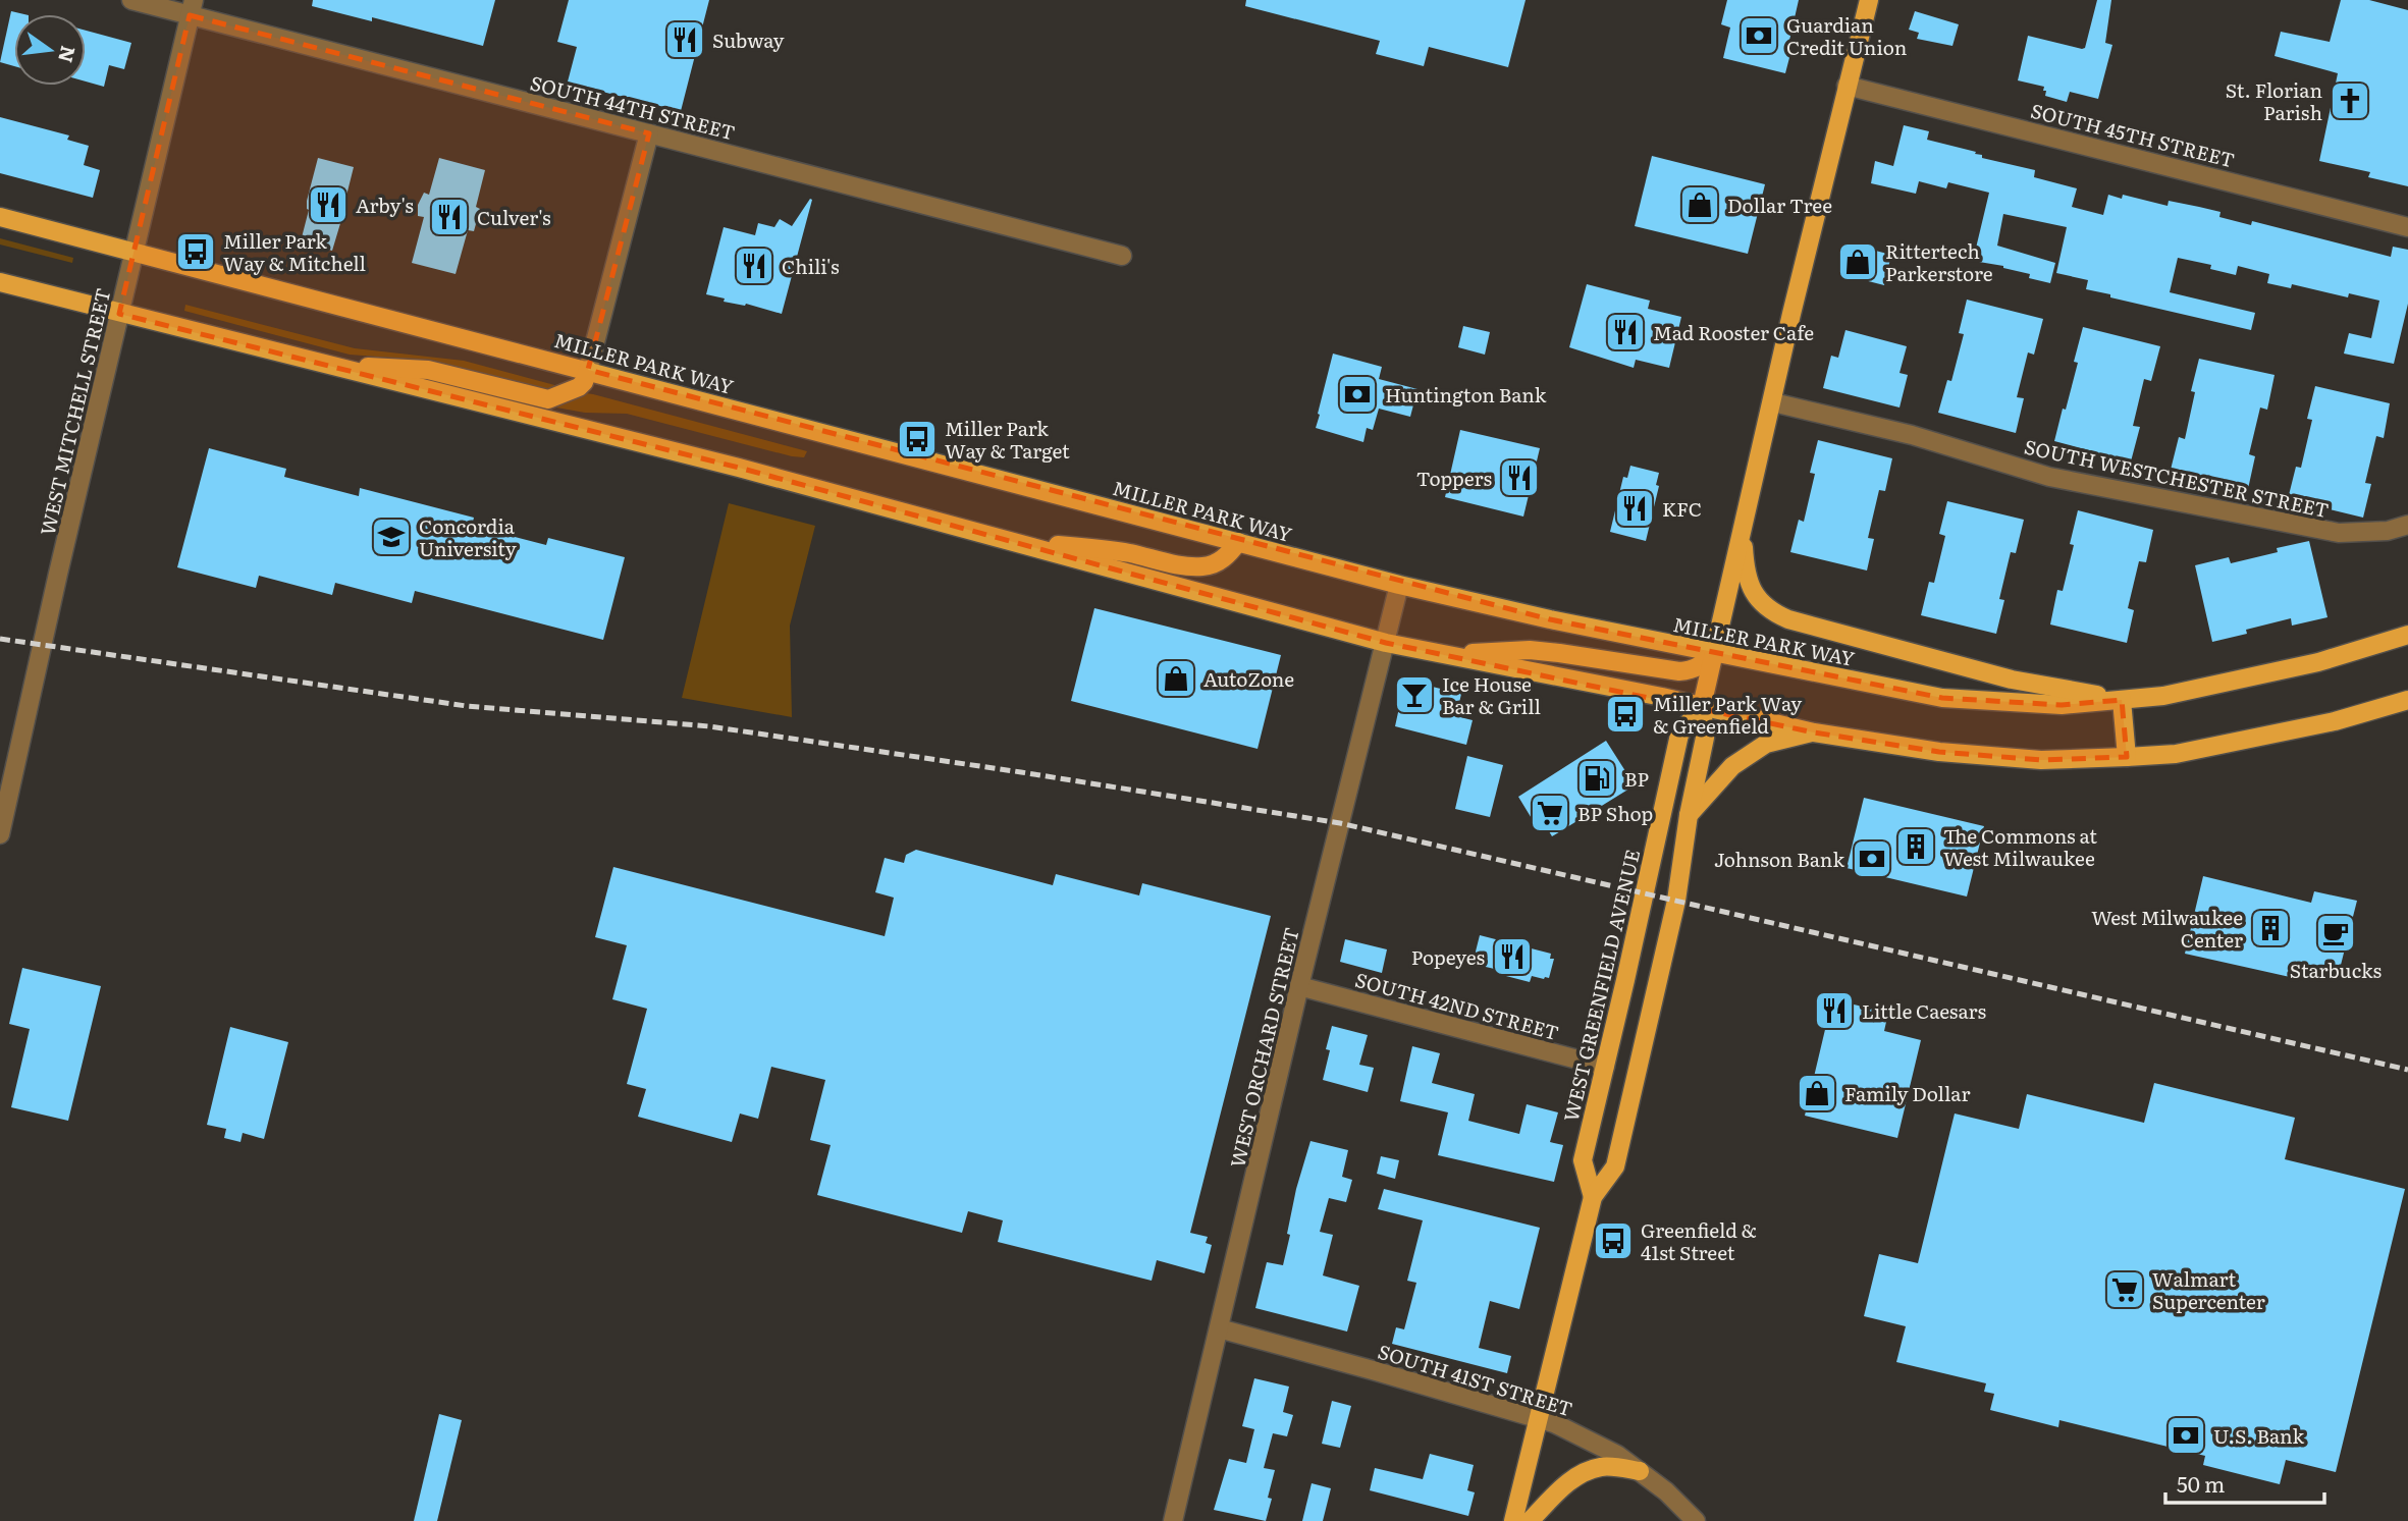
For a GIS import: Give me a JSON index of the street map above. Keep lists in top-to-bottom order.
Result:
{
  "streets": {
    "main road": ["MILLER PARK WAY", "WEST GREENFIELD AVENUE"],
    "street": [
      "SOUTH 44TH STREET",
      "SOUTH 45TH STREET",
      "WEST MITCHELL STREET",
      "SOUTH WESTCHESTER STREET",
      "SOUTH 42ND STREET",
      "WEST ORCHARD STREET",
      "SOUTH 41ST STREET"
    ]
  },
  "crossings": [
    ["SOUTH 44TH STREET", "WEST MITCHELL STREET"],
    ["SOUTH 45TH STREET", "WEST GREENFIELD AVENUE"],
    ["MILLER PARK WAY", "WEST MITCHELL STREET"],
    ["MILLER PARK WAY", "WEST GREENFIELD AVENUE"],
    ["MILLER PARK WAY", "WEST ORCHARD STREET"],
    ["SOUTH WESTCHESTER STREET", "WEST GREENFIELD AVENUE"],
    ["WEST GREENFIELD AVENUE", "SOUTH 42ND STREET"],
    ["WEST GREENFIELD AVENUE", "SOUTH 41ST STREET"],
    ["SOUTH 42ND STREET", "WEST ORCHARD STREET"],
    ["WEST ORCHARD STREET", "SOUTH 41ST STREET"]
  ],
  "places": {
    "bank": [
      "Guardian Credit Union",
      "Huntington Bank",
      "Johnson Bank",
      "U.S. Bank"
    ],
    "restaurant": [
      "Subway",
      "Arby's",
      "Culver's",
      "Chili's",
      "Mad Rooster Cafe",
      "Toppers",
      "KFC",
      "Popeyes",
      "Little Caesars"
    ],
    "church": ["St. Florian Parish"],
    "shop": [
      "Dollar Tree",
      "Rittertech Parkerstore",
      "AutoZone",
      "Family Dollar"
    ],
    "bus stop": [
      "Miller Park Way & Mitchell",
      "Miller Park Way & Target",
      "Miller Park Way & Greenfield",
      "Greenfield & 41st Street"
    ],
    "school or university": ["Concordia University"],
    "bar": ["Ice House Bar & Grill"],
    "fuel station": ["BP"],
    "supermarket": ["BP Shop", "Walmart Supercenter"],
    "building": ["The Commons at West Milwaukee", "West Milwaukee Center"],
    "cafe": ["Starbucks"]
  },
  "scale_bar": "50 m",
  "north": "right"
}
